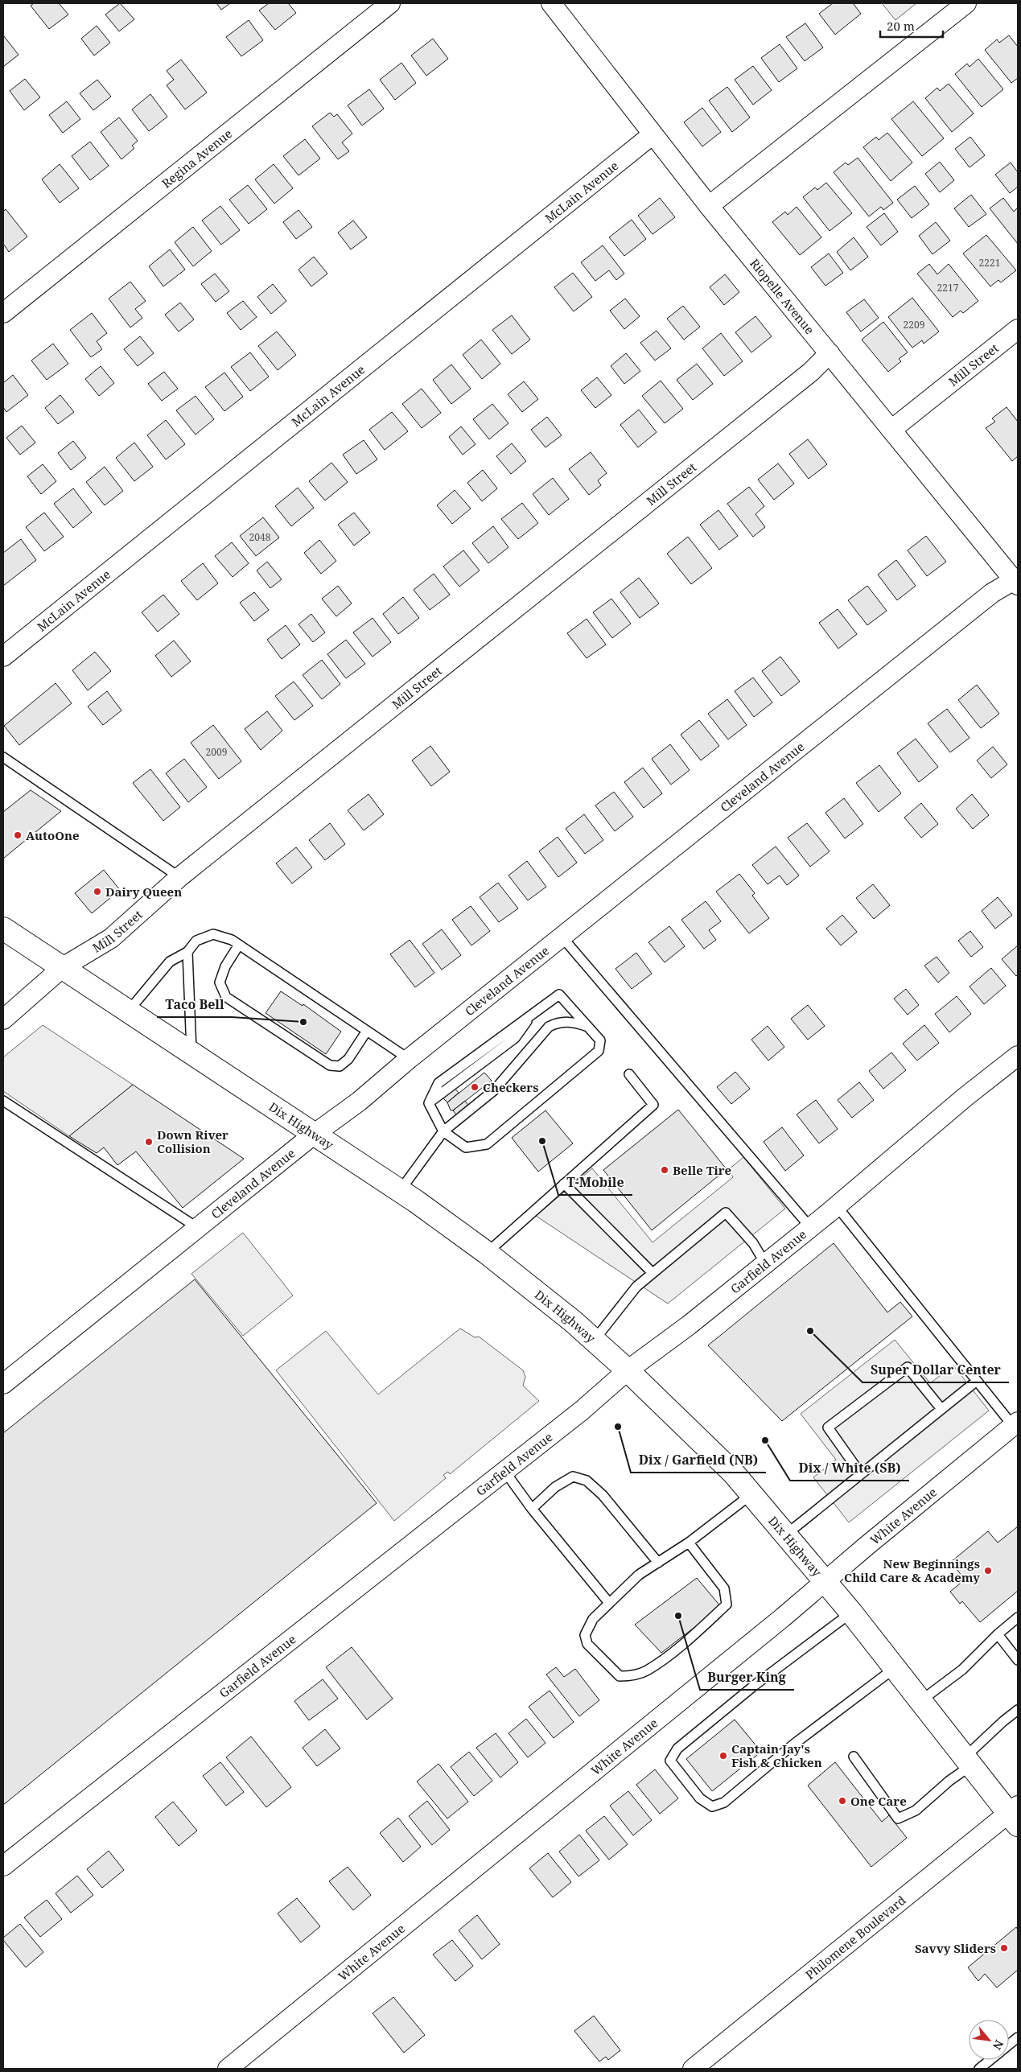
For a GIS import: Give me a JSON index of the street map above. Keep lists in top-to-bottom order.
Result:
{
  "streets": {
    "main road": ["Dix Highway"],
    "street": [
      "Regina Avenue",
      "McLain Avenue",
      "Riopelle Avenue",
      "Mill Street",
      "Cleveland Avenue",
      "Garfield Avenue",
      "White Avenue",
      "Philomene Boulevard"
    ]
  },
  "crossings": [
    ["McLain Avenue", "Riopelle Avenue"],
    ["Riopelle Avenue", "Mill Street"],
    ["Riopelle Avenue", "Cleveland Avenue"],
    ["Mill Street", "Dix Highway"],
    ["Cleveland Avenue", "Dix Highway"],
    ["Dix Highway", "Garfield Avenue"],
    ["Dix Highway", "White Avenue"],
    ["Dix Highway", "Philomene Boulevard"]
  ],
  "places": [
    "AutoOne",
    "Dairy Queen",
    "Taco Bell",
    "Checkers",
    "T-Mobile",
    "Down River Collision",
    "Belle Tire",
    "Super Dollar Center",
    "Dix / Garfield (NB)",
    "Dix / White (SB)",
    "New Beginnings Child Care & Academy",
    "Burger King",
    "Captain Jay's Fish & Chicken",
    "One Care",
    "Savvy Sliders"
  ],
  "house_numbers": [
    "2221",
    "2217",
    "2209",
    "2048",
    "2009"
  ],
  "scale_bar": "20 m",
  "north": "bottom right"
}
